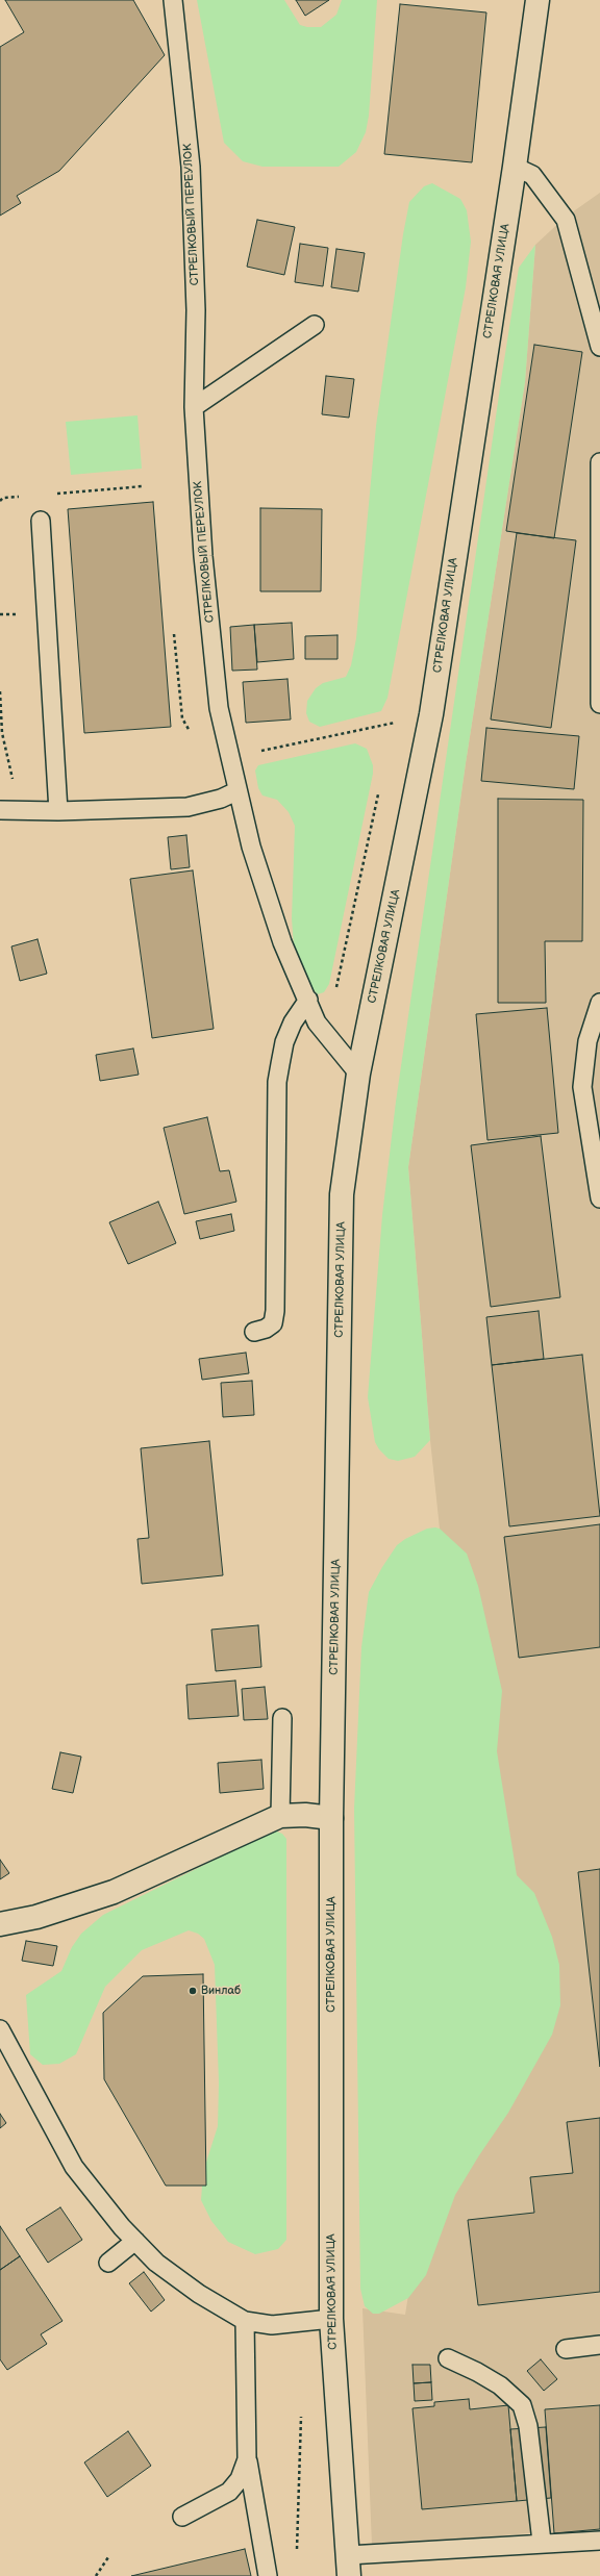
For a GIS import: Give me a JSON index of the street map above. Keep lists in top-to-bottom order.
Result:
{
  "streets": {
    "main road": ["СТРЕЛКОВАЯ УЛИЦА"],
    "lane": ["СТРЕЛКОВЫЙ ПЕРЕУЛОК"]
  },
  "crossings": [
    ["СТРЕЛКОВЫЙ ПЕРЕУЛОК", "СТРЕЛКОВАЯ УЛИЦА"]
  ],
  "places": ["Винлаб"]
}
